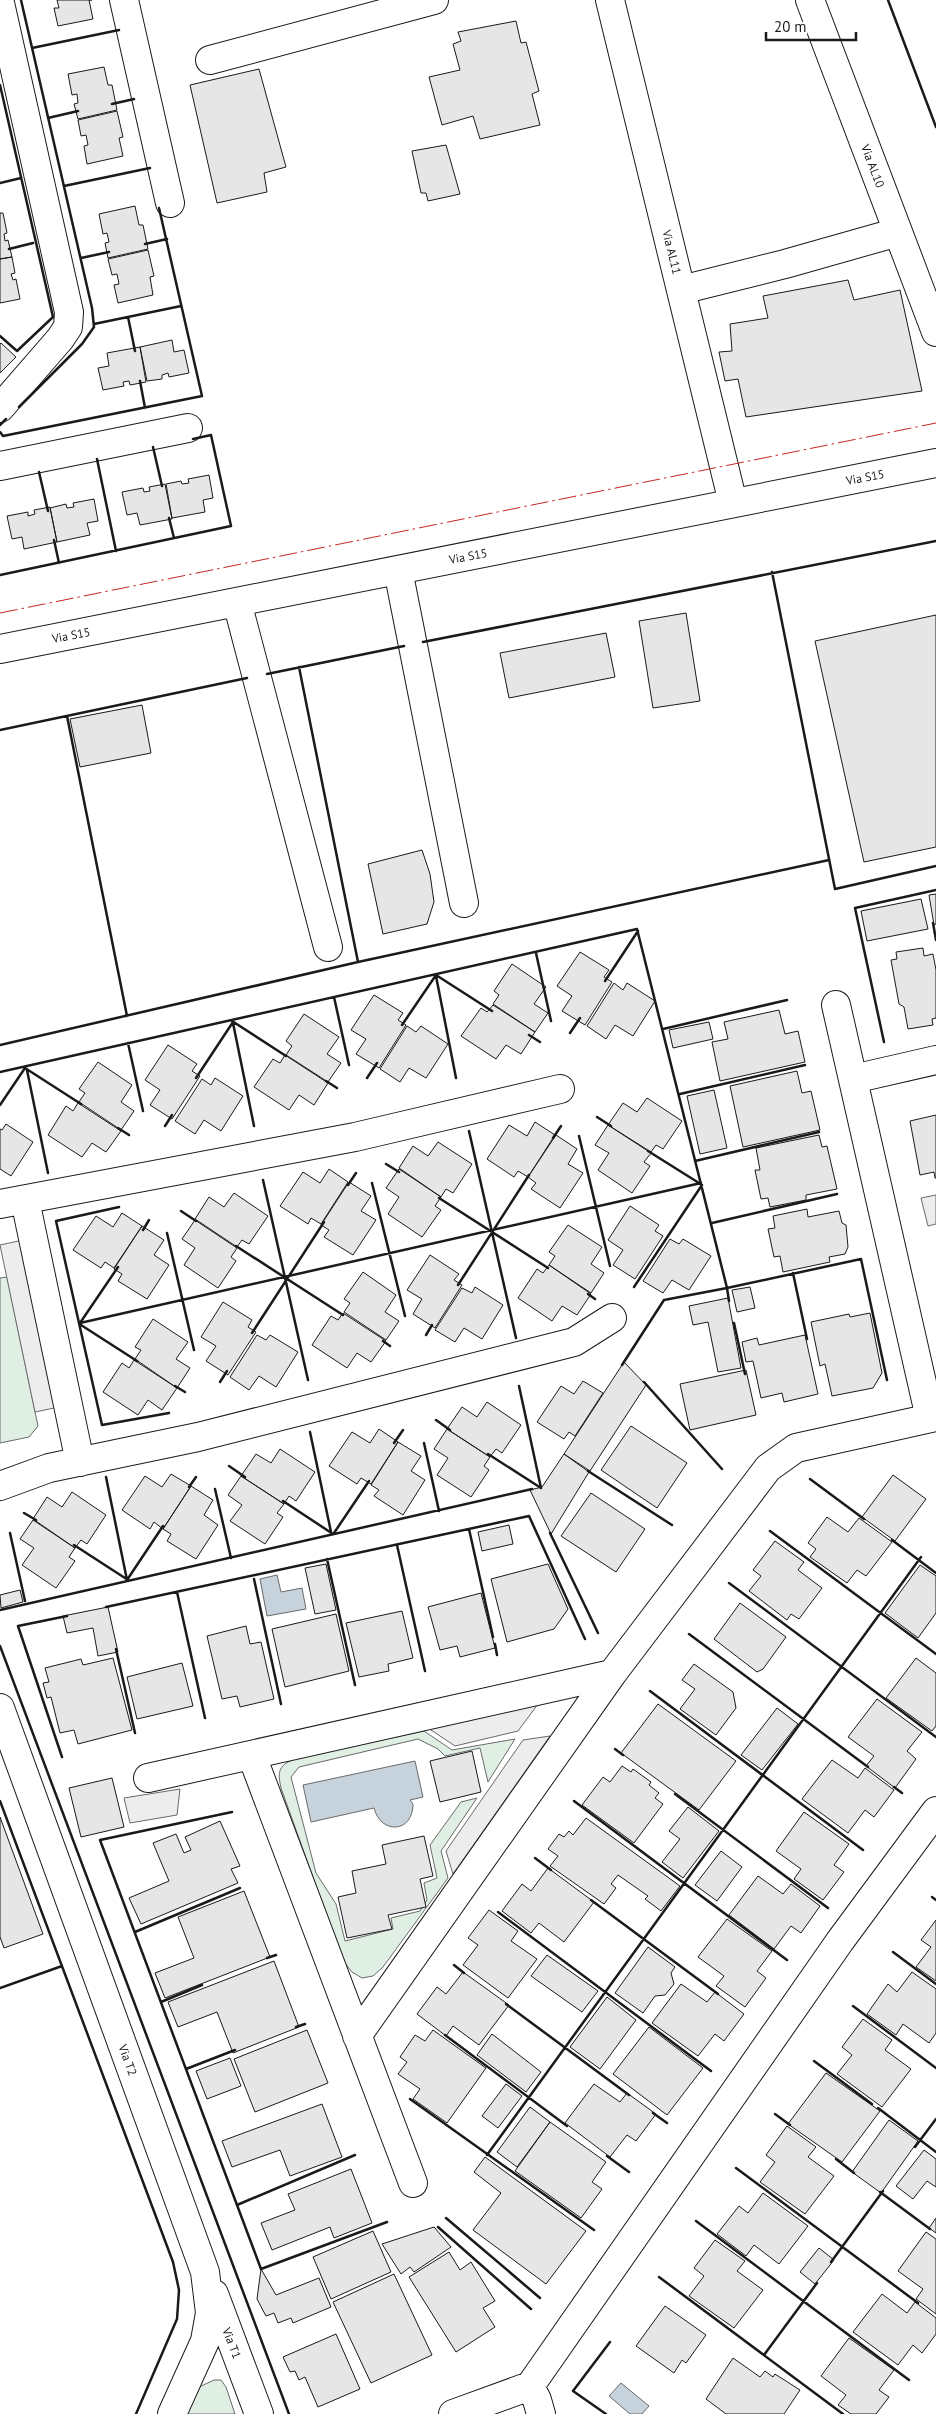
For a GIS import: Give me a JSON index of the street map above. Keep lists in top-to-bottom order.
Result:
{
  "streets": {
    "street": [
      "Via AL10",
      "Via AL11",
      "Via S15",
      "Via T2",
      "Via T1"
    ]
  },
  "crossings": [
    ["Via AL11", "Via S15"],
    ["Via T2", "Via T1"]
  ],
  "scale_bar": "20 m"
}
